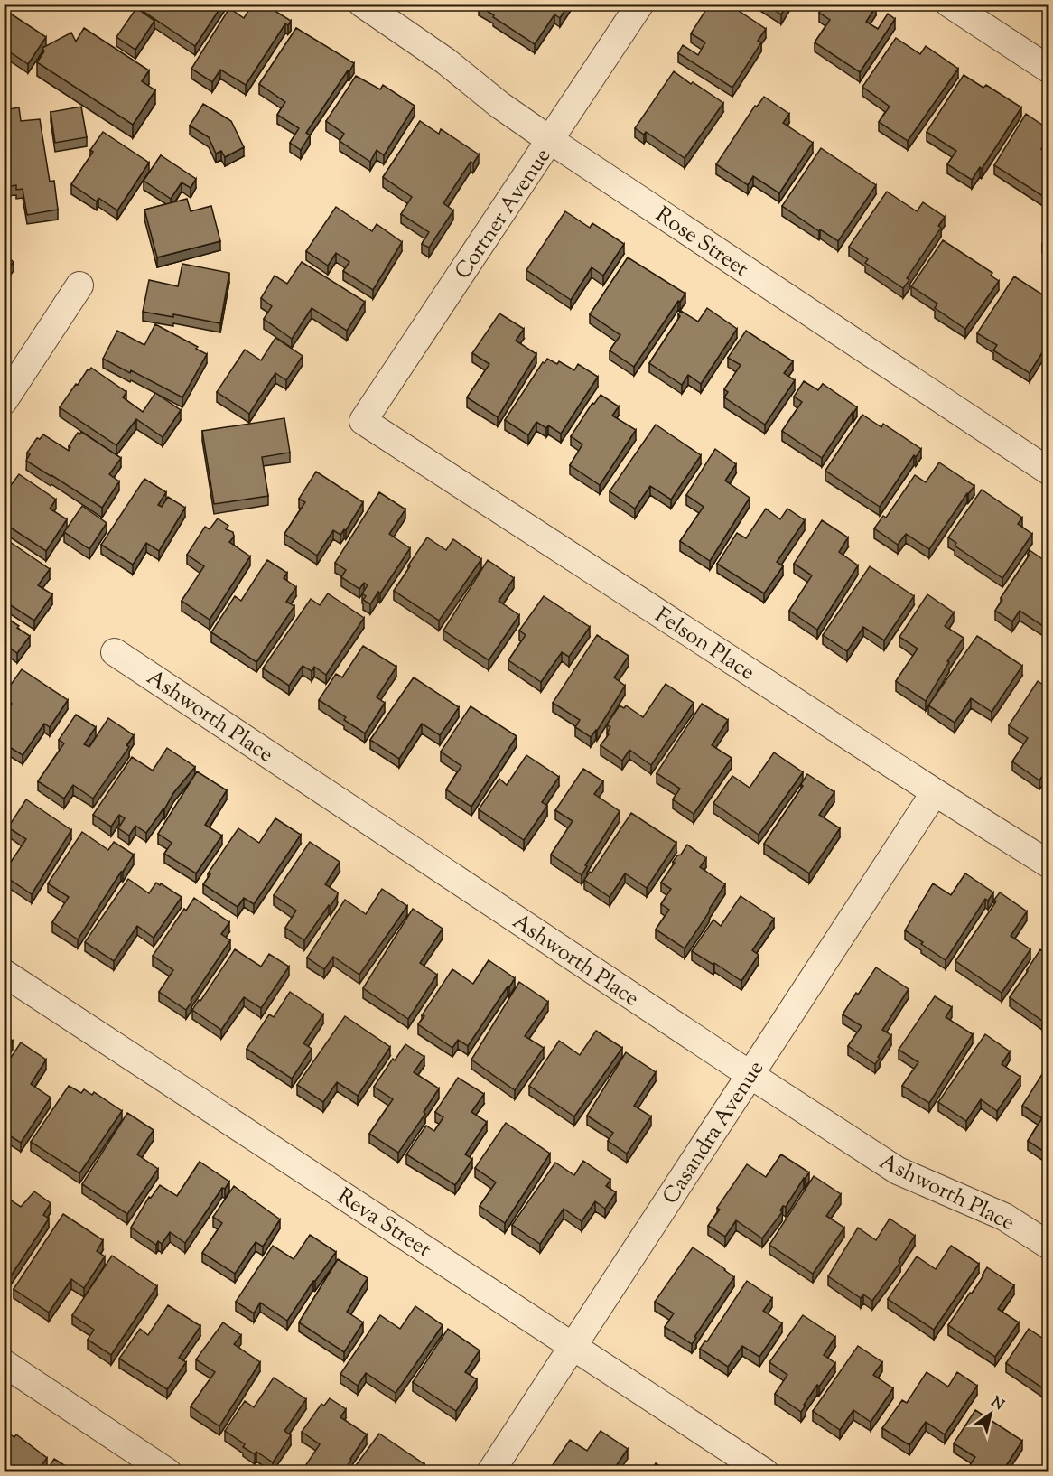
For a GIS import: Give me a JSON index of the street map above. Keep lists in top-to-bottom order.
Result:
{
  "streets": {
    "street": [
      "Cortner Avenue",
      "Rose Street",
      "Felson Place",
      "Ashworth Place",
      "Casandra Avenue",
      "Reva Street"
    ]
  },
  "crossings": [
    ["Cortner Avenue", "Rose Street"],
    ["Cortner Avenue", "Felson Place"],
    ["Felson Place", "Casandra Avenue"],
    ["Ashworth Place", "Casandra Avenue"],
    ["Casandra Avenue", "Reva Street"]
  ],
  "north": "top right"
}
